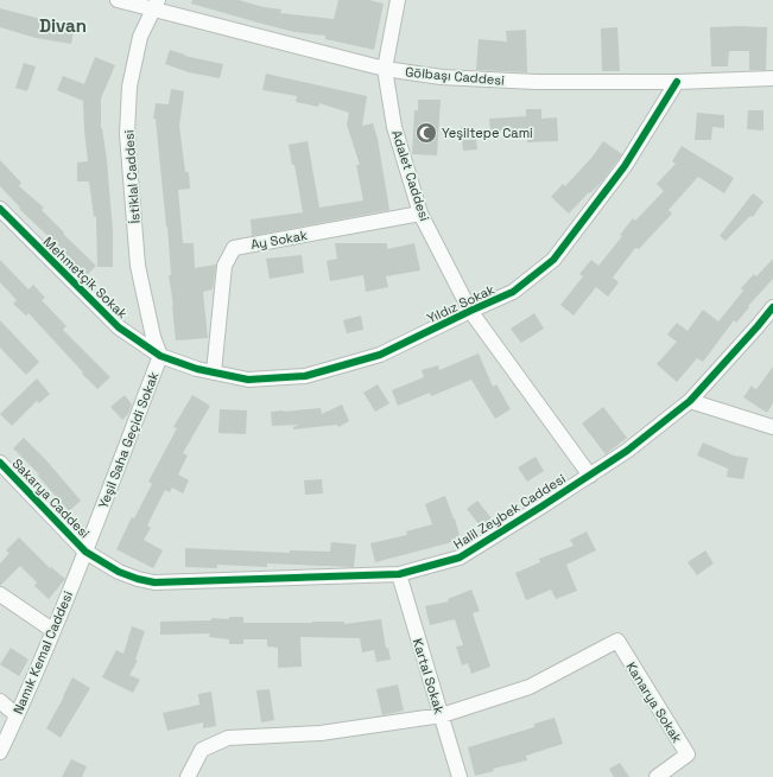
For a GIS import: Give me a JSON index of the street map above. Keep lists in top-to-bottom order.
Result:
{
  "streets": {
    "street": [
      "Gölbaşı Caddesi",
      "Adalet Caddesi",
      "İstiklal Caddesi",
      "Ay Sokak",
      "Mehmetçik Sokak",
      "Yıldız Sokak",
      "Yeşil Saha Geçidi Sokak",
      "Sakarya Caddesi",
      "Halil Zeybek Caddesi",
      "Namık Kemal Caddesi",
      "Kartal Sokak",
      "Kanarya Sokak"
    ]
  },
  "crossings": [
    ["Gölbaşı Caddesi", "Adalet Caddesi"],
    ["Gölbaşı Caddesi", "İstiklal Caddesi"],
    ["Gölbaşı Caddesi", "Yıldız Sokak"],
    ["Adalet Caddesi", "Ay Sokak"],
    ["Adalet Caddesi", "Yıldız Sokak"],
    ["Adalet Caddesi", "Halil Zeybek Caddesi"],
    ["İstiklal Caddesi", "Mehmetçik Sokak"],
    ["İstiklal Caddesi", "Yıldız Sokak"],
    ["İstiklal Caddesi", "Yeşil Saha Geçidi Sokak"],
    ["Ay Sokak", "Yıldız Sokak"],
    ["Mehmetçik Sokak", "Yıldız Sokak"],
    ["Mehmetçik Sokak", "Yeşil Saha Geçidi Sokak"],
    ["Yıldız Sokak", "Yeşil Saha Geçidi Sokak"],
    ["Yeşil Saha Geçidi Sokak", "Sakarya Caddesi"],
    ["Yeşil Saha Geçidi Sokak", "Halil Zeybek Caddesi"],
    ["Yeşil Saha Geçidi Sokak", "Namık Kemal Caddesi"],
    ["Sakarya Caddesi", "Halil Zeybek Caddesi"],
    ["Sakarya Caddesi", "Namık Kemal Caddesi"],
    ["Halil Zeybek Caddesi", "Namık Kemal Caddesi"],
    ["Halil Zeybek Caddesi", "Kartal Sokak"],
    ["Kartal Sokak", "Kanarya Sokak"]
  ],
  "districts": ["Divan"],
  "places": {
    "mosque": ["Yeşiltepe Cami"]
  }
}
